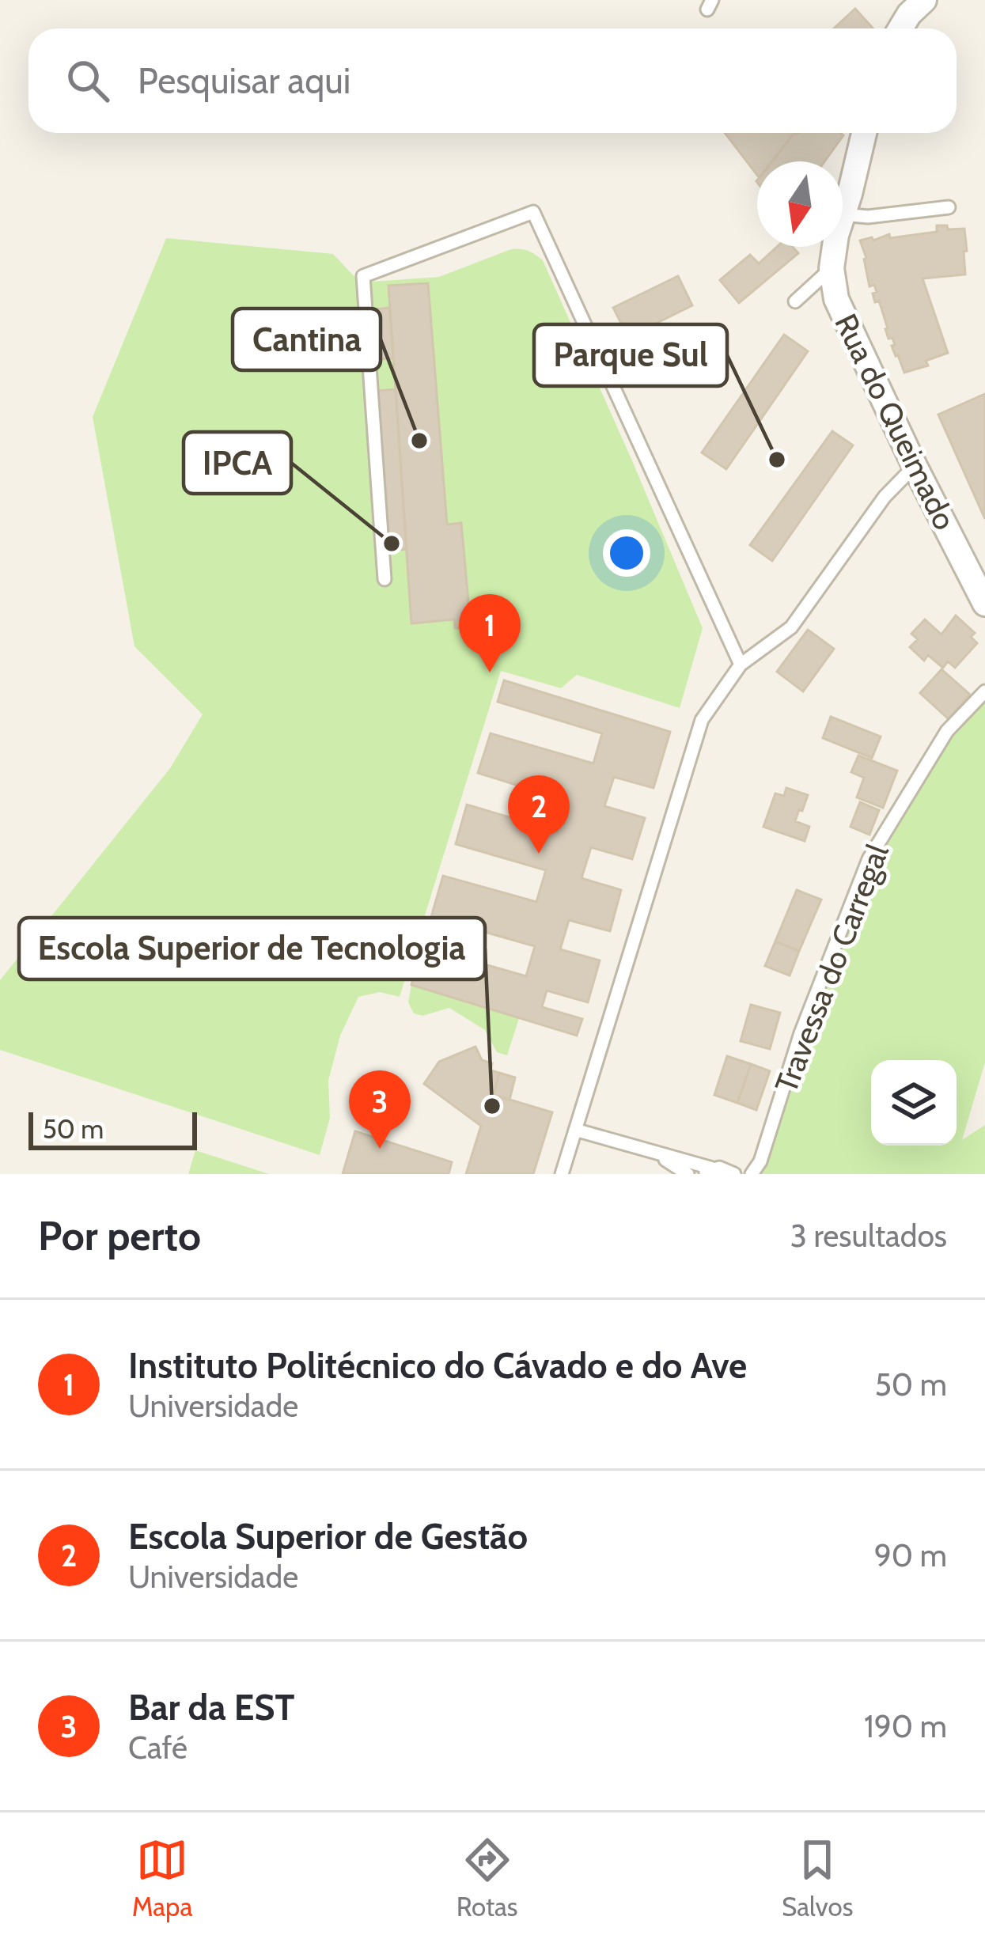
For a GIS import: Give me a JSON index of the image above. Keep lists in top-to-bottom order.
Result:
{
  "streets": {
    "street": ["Rua do Queimado"],
    "lane": ["Travessa do Carregal"]
  },
  "places": [
    "Cantina",
    "Parque Sul",
    "IPCA",
    "Escola Superior de Tecnologia"
  ],
  "scale_bar": "50 m",
  "north": "bottom",
  "page": {
    "search": "Pesquisar aqui",
    "pins": ["1", "2", "3"],
    "scale": "50 m",
    "heading": ["Por perto", "3 resultados"],
    "list": [
      {
        "mark": "1",
        "name": "Instituto Politécnico do Cávado e do Ave",
        "note": "Universidade",
        "value": "50 m"
      },
      {
        "mark": "2",
        "name": "Escola Superior de Gestão",
        "note": "Universidade",
        "value": "90 m"
      },
      {
        "mark": "3",
        "name": "Bar da EST",
        "note": "Café",
        "value": "190 m"
      }
    ],
    "nav": ["Mapa", "Rotas", "Salvos"]
  }
}
